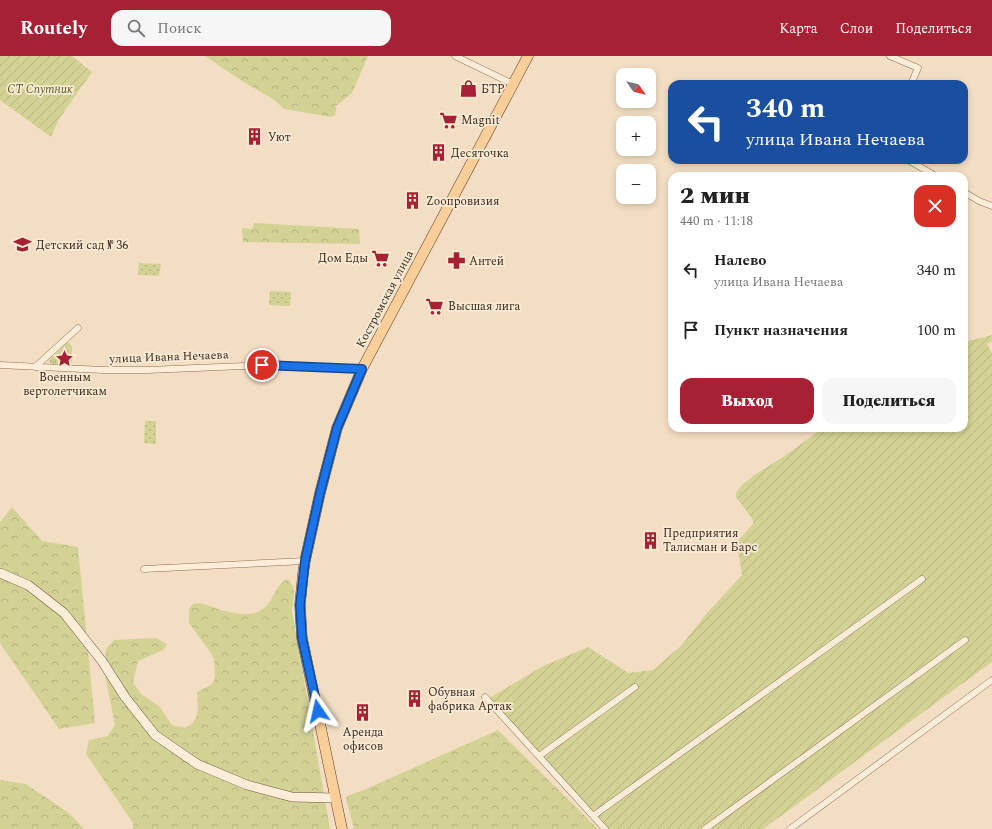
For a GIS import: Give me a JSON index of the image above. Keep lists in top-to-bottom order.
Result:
{
  "streets": {
    "main road": ["Костромская улица"],
    "street": ["улица Ивана Нечаева"]
  },
  "crossings": [
    ["Костромская улица", "улица Ивана Нечаева"]
  ],
  "parks": ["СТ Спутник"],
  "places": {
    "shop": ["БТР"],
    "supermarket": ["Magnit", "Дом Еды", "Высшая лига"],
    "building": [
      "Уют",
      "Десяточка",
      "Zоопровизия",
      "Предприятия Талисман и Барс",
      "Обувная фабрика Артак",
      "Аренда офисов"
    ],
    "school or university": ["Детский сад № 36"],
    "pharmacy": ["Антей"],
    "place": ["Военным вертолетчикам"]
  },
  "north": "bottom right",
  "page": {
    "header": "Routely",
    "search": "Поиск",
    "nav": ["Карта", "Слои", "Поделиться"],
    "map_buttons": ["+", "−"],
    "turn": ["340 m", "улица Ивана Нечаева"],
    "heading": ["2 мин", "440 m · 11:18"],
    "list": [
      {
        "name": "Налево",
        "note": "улица Ивана Нечаева",
        "value": "340 m"
      },
      {
        "name": "Пункт назначения",
        "value": "100 m"
      }
    ],
    "buttons": ["Выход", "Поделиться"]
  }
}
